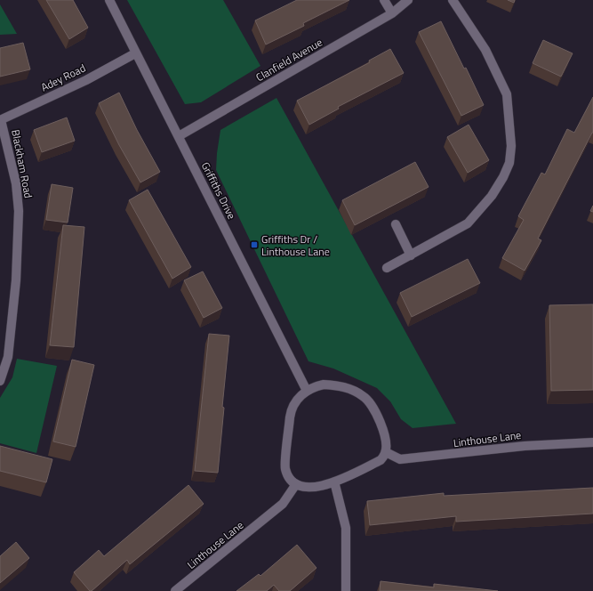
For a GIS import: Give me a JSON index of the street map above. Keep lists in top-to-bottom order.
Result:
{
  "streets": {
    "street": [
      "Clanfield Avenue",
      "Adey Road",
      "Blackham Road",
      "Griffiths Drive",
      "Linthouse Lane"
    ]
  },
  "crossings": [
    ["Clanfield Avenue", "Griffiths Drive"],
    ["Adey Road", "Blackham Road"],
    ["Adey Road", "Griffiths Drive"],
    ["Griffiths Drive", "Linthouse Lane"]
  ],
  "places": {
    "transit": ["Griffiths Dr / Linthouse Lane"]
  }
}
